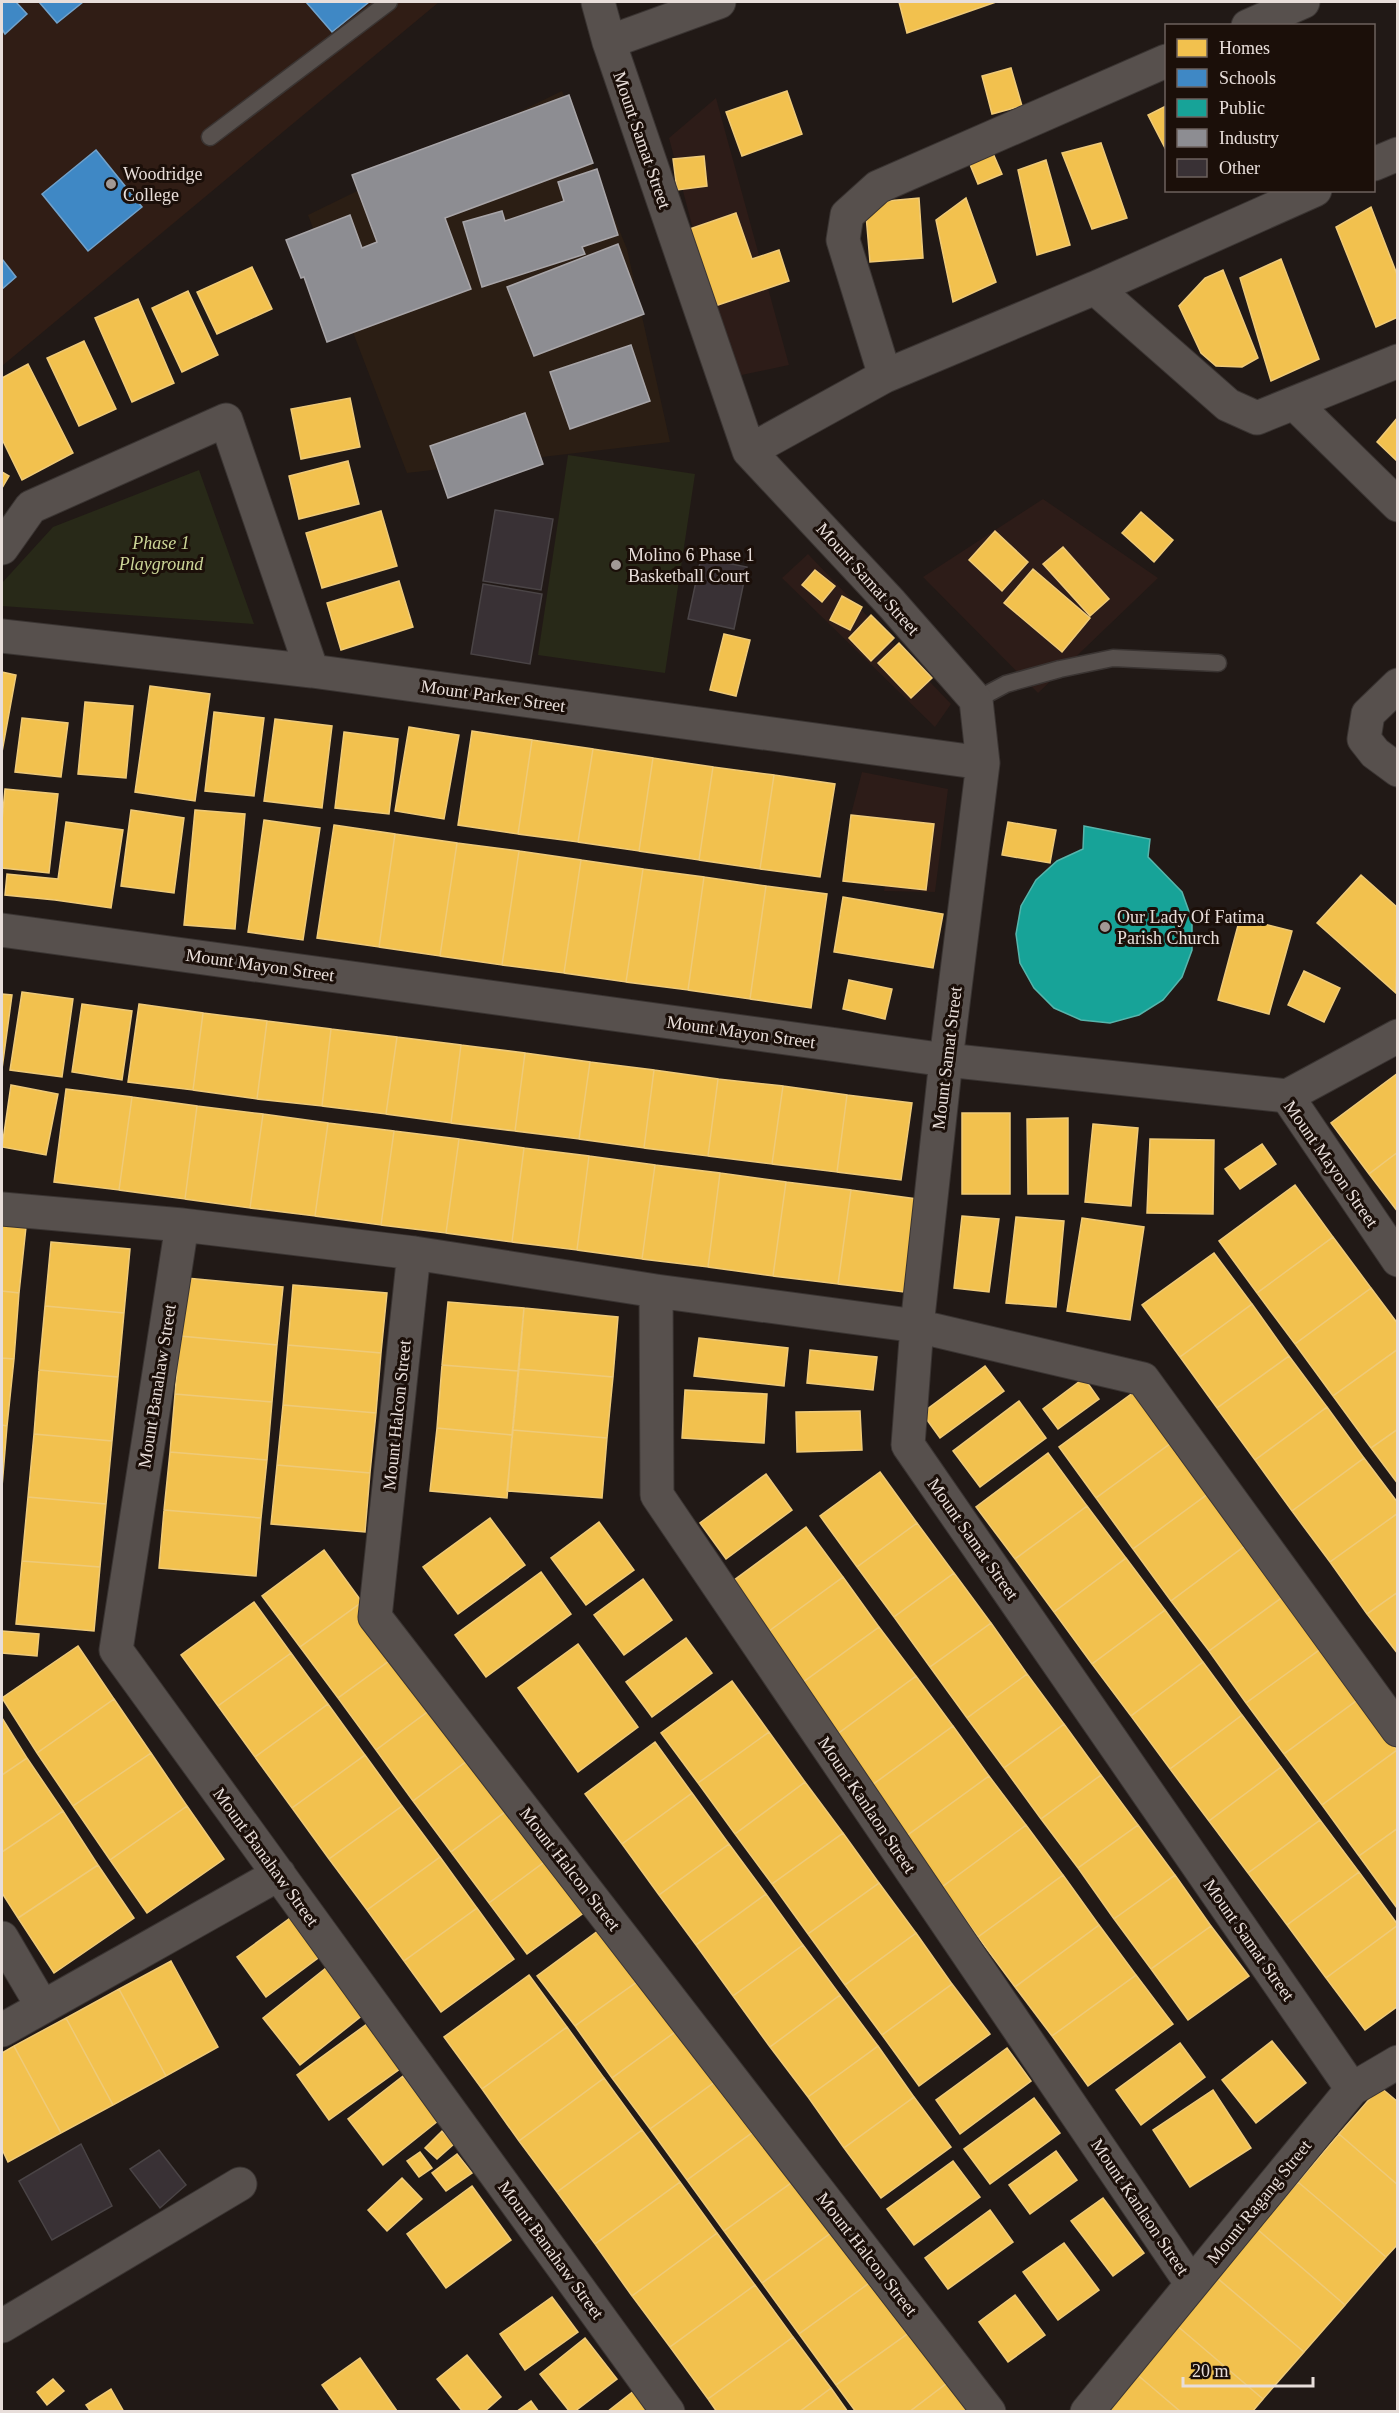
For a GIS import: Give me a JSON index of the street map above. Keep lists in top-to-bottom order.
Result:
{
  "streets": {
    "street": [
      "Mount Samat Street",
      "Mount Parker Street",
      "Mount Mayon Street",
      "Mount Banahaw Street",
      "Mount Halcon Street",
      "Mount Kanlaon Street",
      "Mount Ragang Street"
    ]
  },
  "crossings": [
    ["Mount Samat Street", "Mount Parker Street"],
    ["Mount Samat Street", "Mount Mayon Street"],
    ["Mount Samat Street", "Mount Ragang Street"],
    ["Mount Kanlaon Street", "Mount Ragang Street"]
  ],
  "parks": ["Phase 1 Playground"],
  "places": ["Woodridge College", "Molino 6 Phase 1 Basketball Court", "Our Lady Of Fatima Parish Church"],
  "legend": [
    "Homes",
    "Schools",
    "Public",
    "Industry",
    "Other"
  ],
  "scale_bar": "20 m"
}
